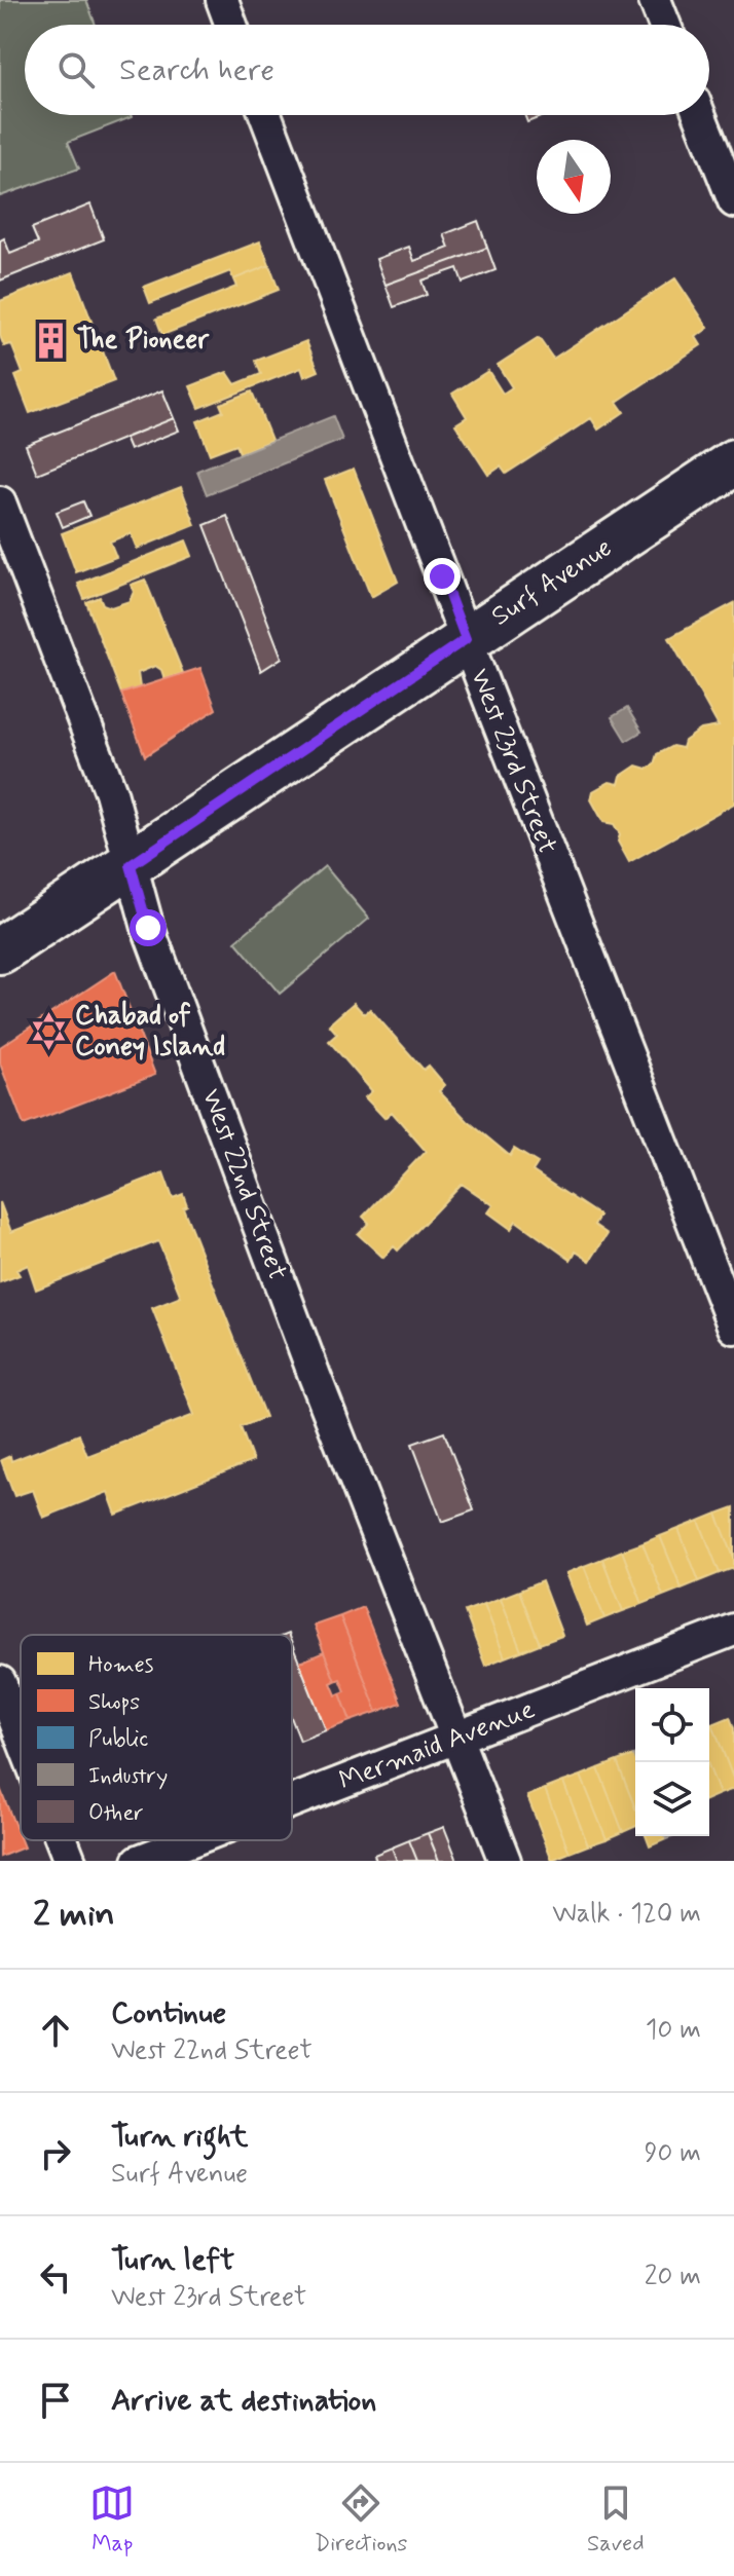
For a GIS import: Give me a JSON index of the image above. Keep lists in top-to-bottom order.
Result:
{
  "streets": {
    "main road": ["Surf Avenue"],
    "street": ["West 23rd Street", "West 22nd Street", "Mermaid Avenue"]
  },
  "crossings": [
    ["Surf Avenue", "West 23rd Street"],
    ["Surf Avenue", "West 22nd Street"],
    ["West 22nd Street", "Mermaid Avenue"]
  ],
  "places": {
    "building": ["The Pioneer"],
    "synagogue": ["Chabad of Coney Island"]
  },
  "legend": [
    "Homes",
    "Shops",
    "Public",
    "Industry",
    "Other"
  ],
  "north": "bottom",
  "page": {
    "search": "Search here",
    "heading": ["2 min", "Walk · 120 m"],
    "list": [
      ["Continue", "West 22nd Street", "10 m"],
      ["Turn right", "Surf Avenue", "90 m"],
      ["Turn left", "West 23rd Street", "20 m"],
      "Arrive at destination"
    ],
    "nav": ["Map", "Directions", "Saved"]
  }
}
